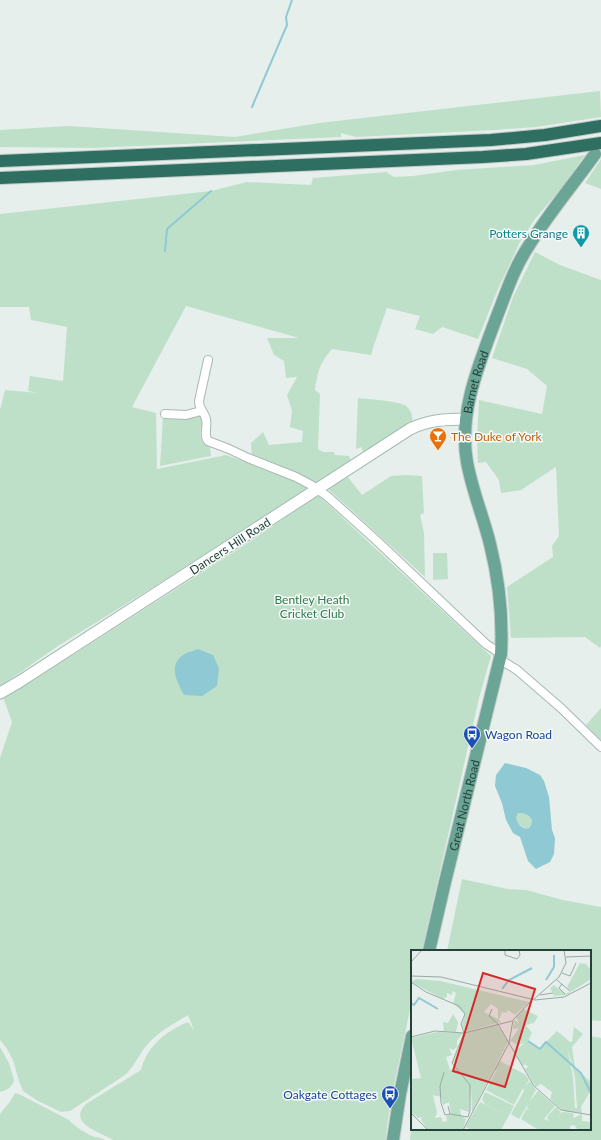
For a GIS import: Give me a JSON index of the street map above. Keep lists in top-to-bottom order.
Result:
{
  "streets": {
    "main road": ["Barnet Road", "Great North Road"],
    "street": ["Dancers Hill Road"]
  },
  "crossings": [
    ["Barnet Road", "Dancers Hill Road"],
    ["Barnet Road", "Great North Road"]
  ],
  "parks": ["Bentley Heath Cricket Club"],
  "places": {
    "building": ["Potters Grange"],
    "bar": ["The Duke of York"],
    "bus stop": ["Wagon Road", "Oakgate Cottages"]
  }
}
